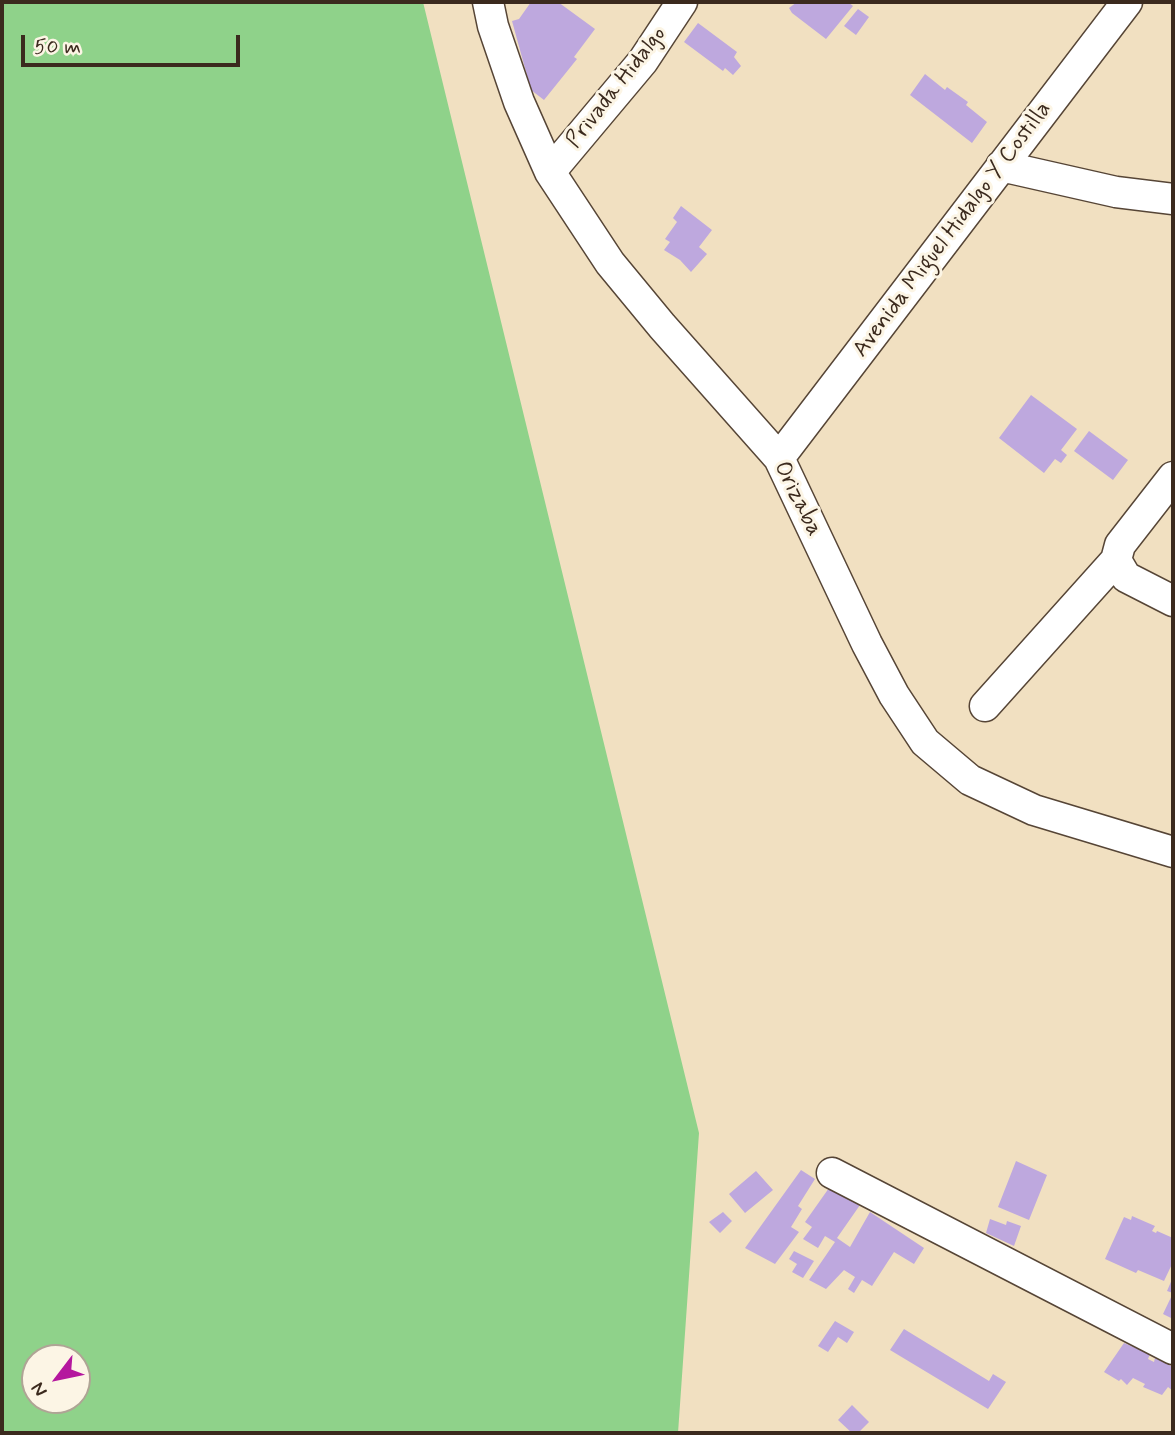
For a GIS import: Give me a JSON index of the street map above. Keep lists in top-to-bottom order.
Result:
{
  "streets": {
    "street": ["Privada Hidalgo", "Avenida Miguel Hidalgo Y Costilla", "Orizaba"]
  },
  "crossings": [
    ["Privada Hidalgo", "Orizaba"],
    ["Avenida Miguel Hidalgo Y Costilla", "Orizaba"]
  ],
  "scale_bar": "50 m",
  "north": "bottom left"
}
